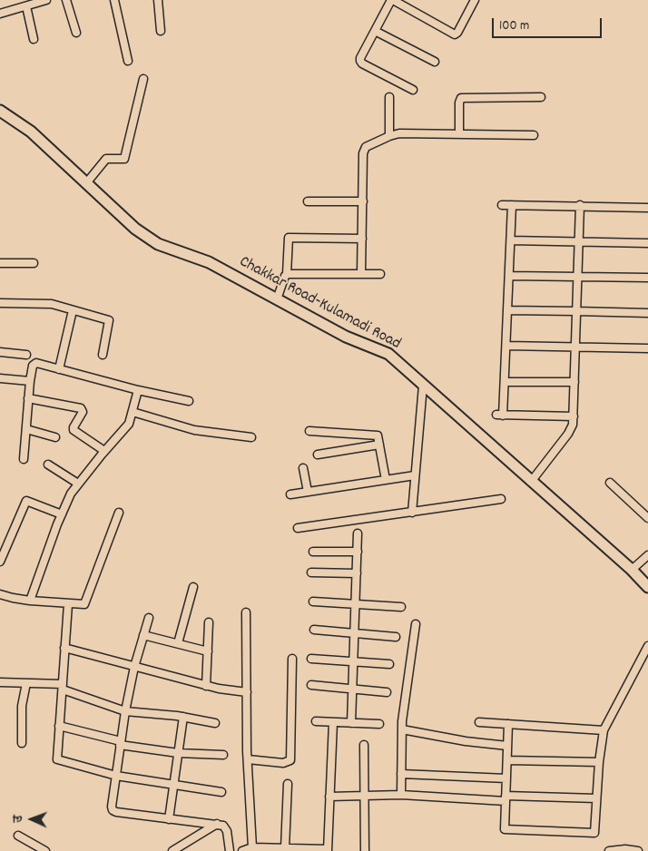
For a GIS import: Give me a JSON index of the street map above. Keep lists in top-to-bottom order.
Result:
{
  "streets": {
    "street": ["Chakkar Road-Kulamadi Road"]
  },
  "scale_bar": "100 m",
  "north": "left"
}
